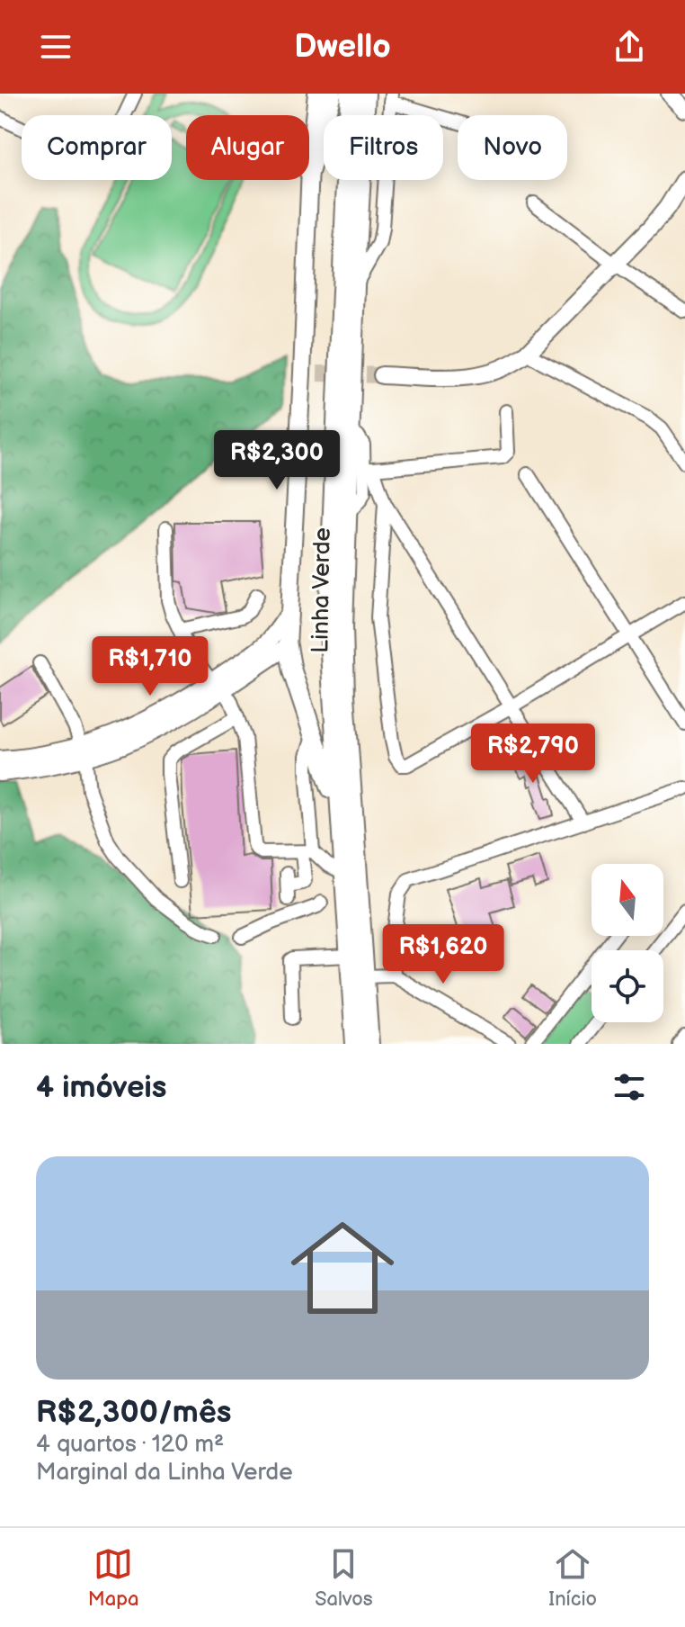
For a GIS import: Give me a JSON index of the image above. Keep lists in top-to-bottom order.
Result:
{
  "streets": {
    "highway": ["Linha Verde"]
  },
  "north": "top",
  "page": {
    "header": "Dwello",
    "chip": [
      "Comprar",
      "Alugar",
      "Filtros",
      "Novo"
    ],
    "price": [
      "R$2,300",
      "R$1,710",
      "R$2,790",
      "R$1,620"
    ],
    "heading": "4 imóveis",
    "list": [
      {
        "name": "R$2,300/mês",
        "note": "4 quartos · 120 m² · Marginal da Linha Verde"
      }
    ],
    "tabs": ["Mapa", "Salvos", "Início"]
  }
}
